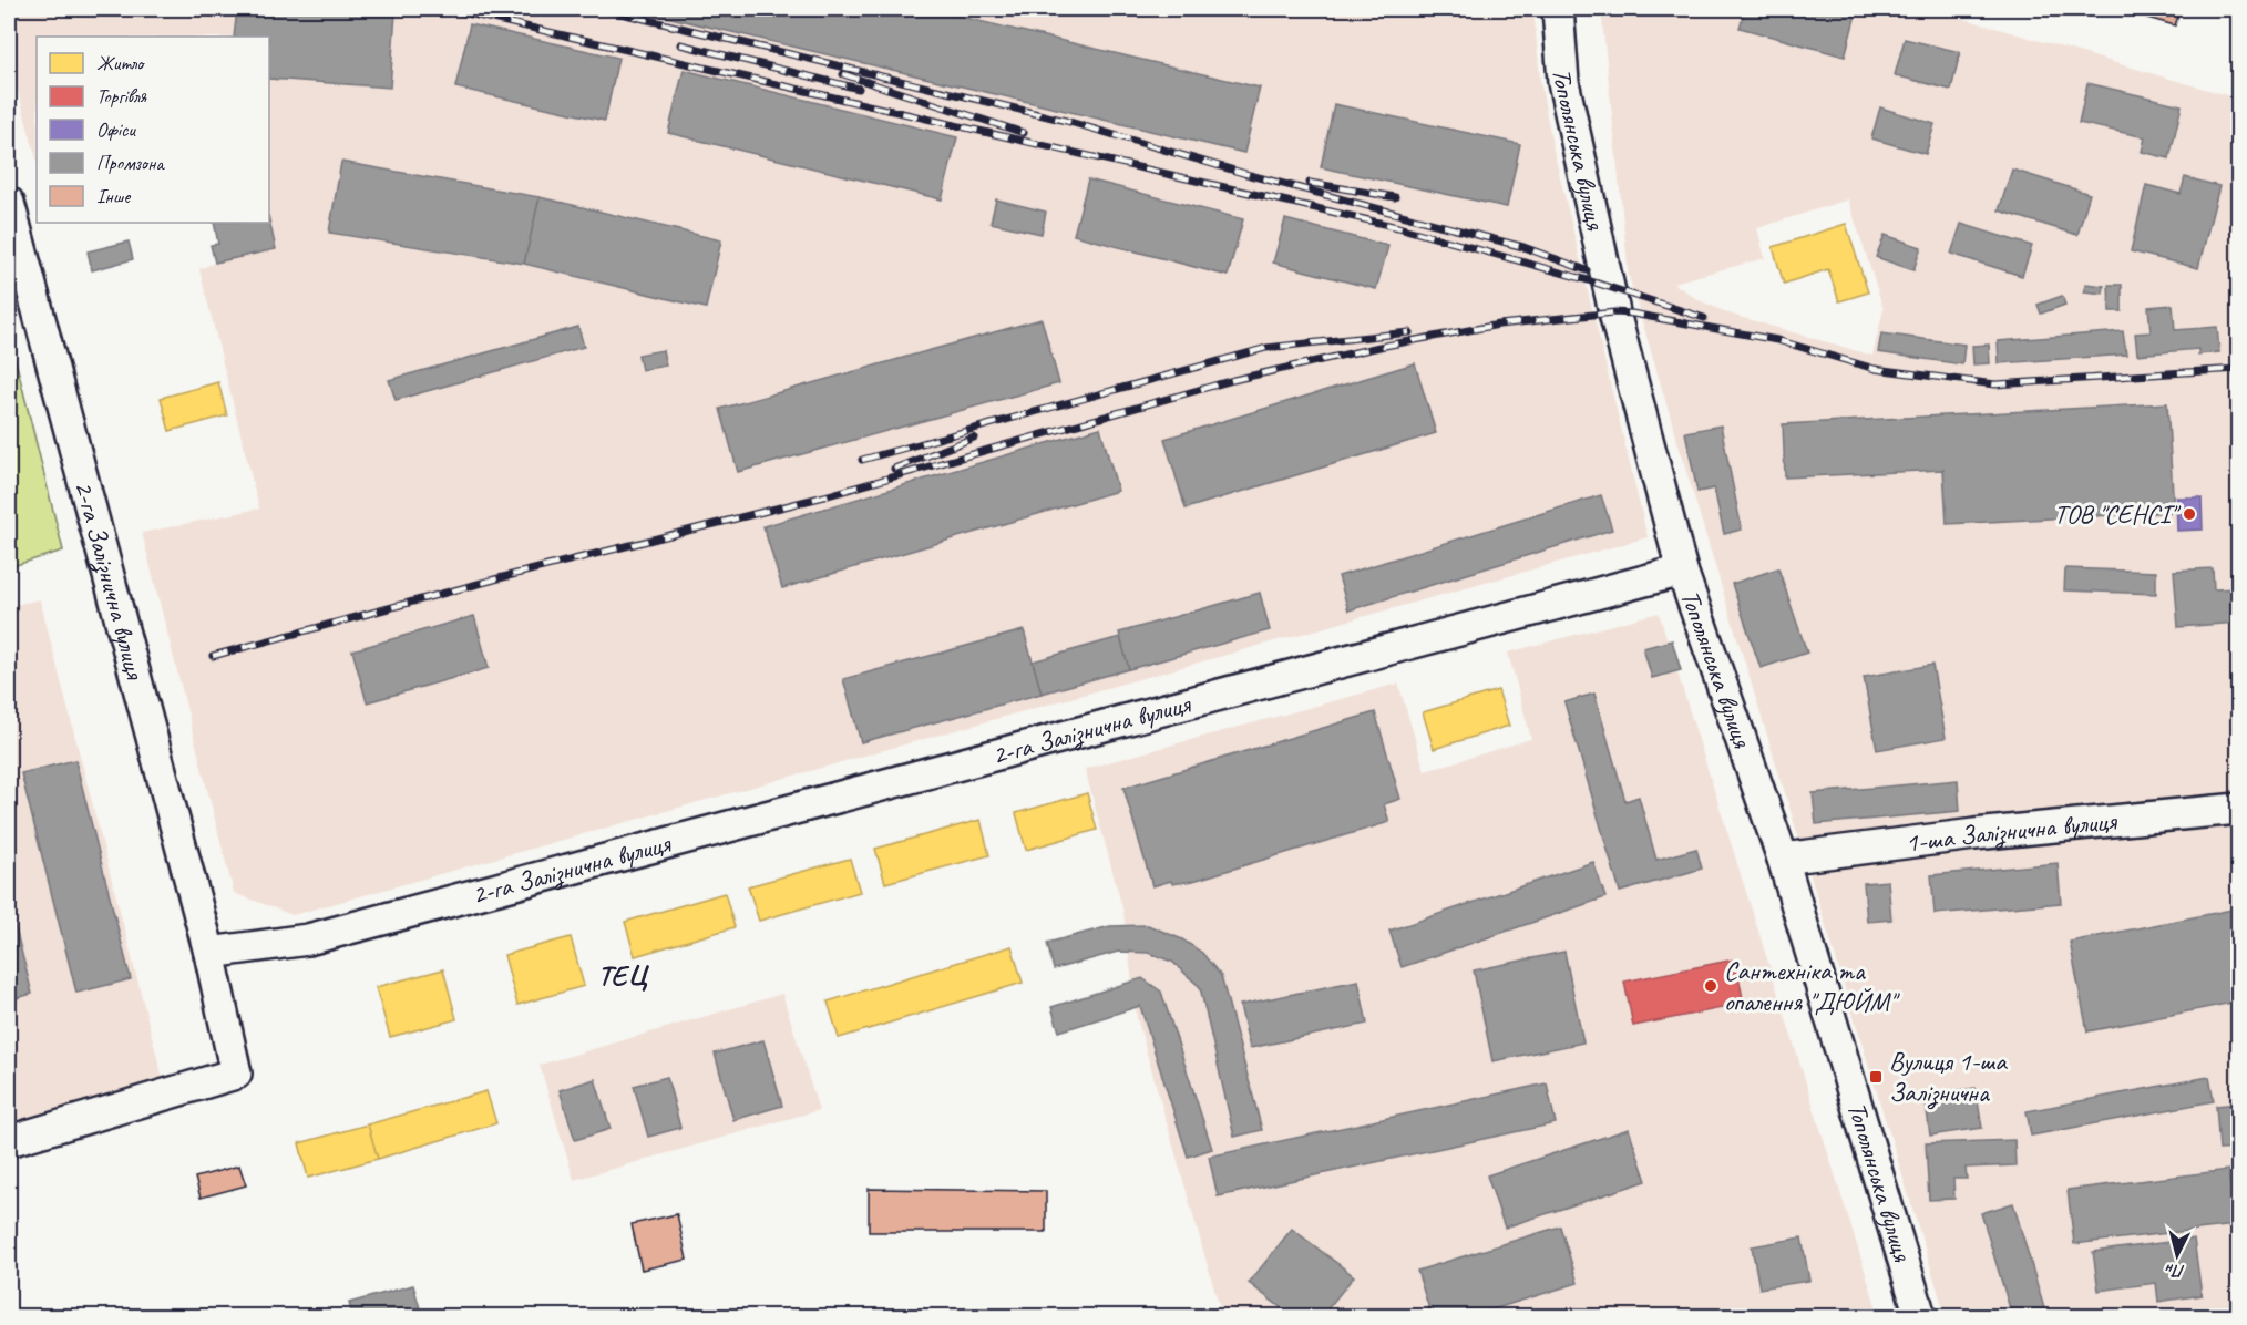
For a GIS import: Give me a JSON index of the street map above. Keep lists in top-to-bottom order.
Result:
{
  "streets": {
    "street": ["Тополянська вулиця", "2-га Залізнична вулиця", "1-ша Залізнична вулиця"]
  },
  "crossings": [
    ["Тополянська вулиця", "2-га Залізнична вулиця"],
    ["Тополянська вулиця", "1-ша Залізнична вулиця"]
  ],
  "districts": ["ТЕЦ"],
  "places": {
    "other": ["ТОВ \"СЕНСІ\"", "Сантехніка та опалення \"ДЮЙМ\""],
    "transit": ["Вулиця 1-ша Залізнична"]
  },
  "legend": [
    "Житло",
    "Торгівля",
    "Офіси",
    "Промзона",
    "Інше"
  ],
  "north": "bottom"
}
